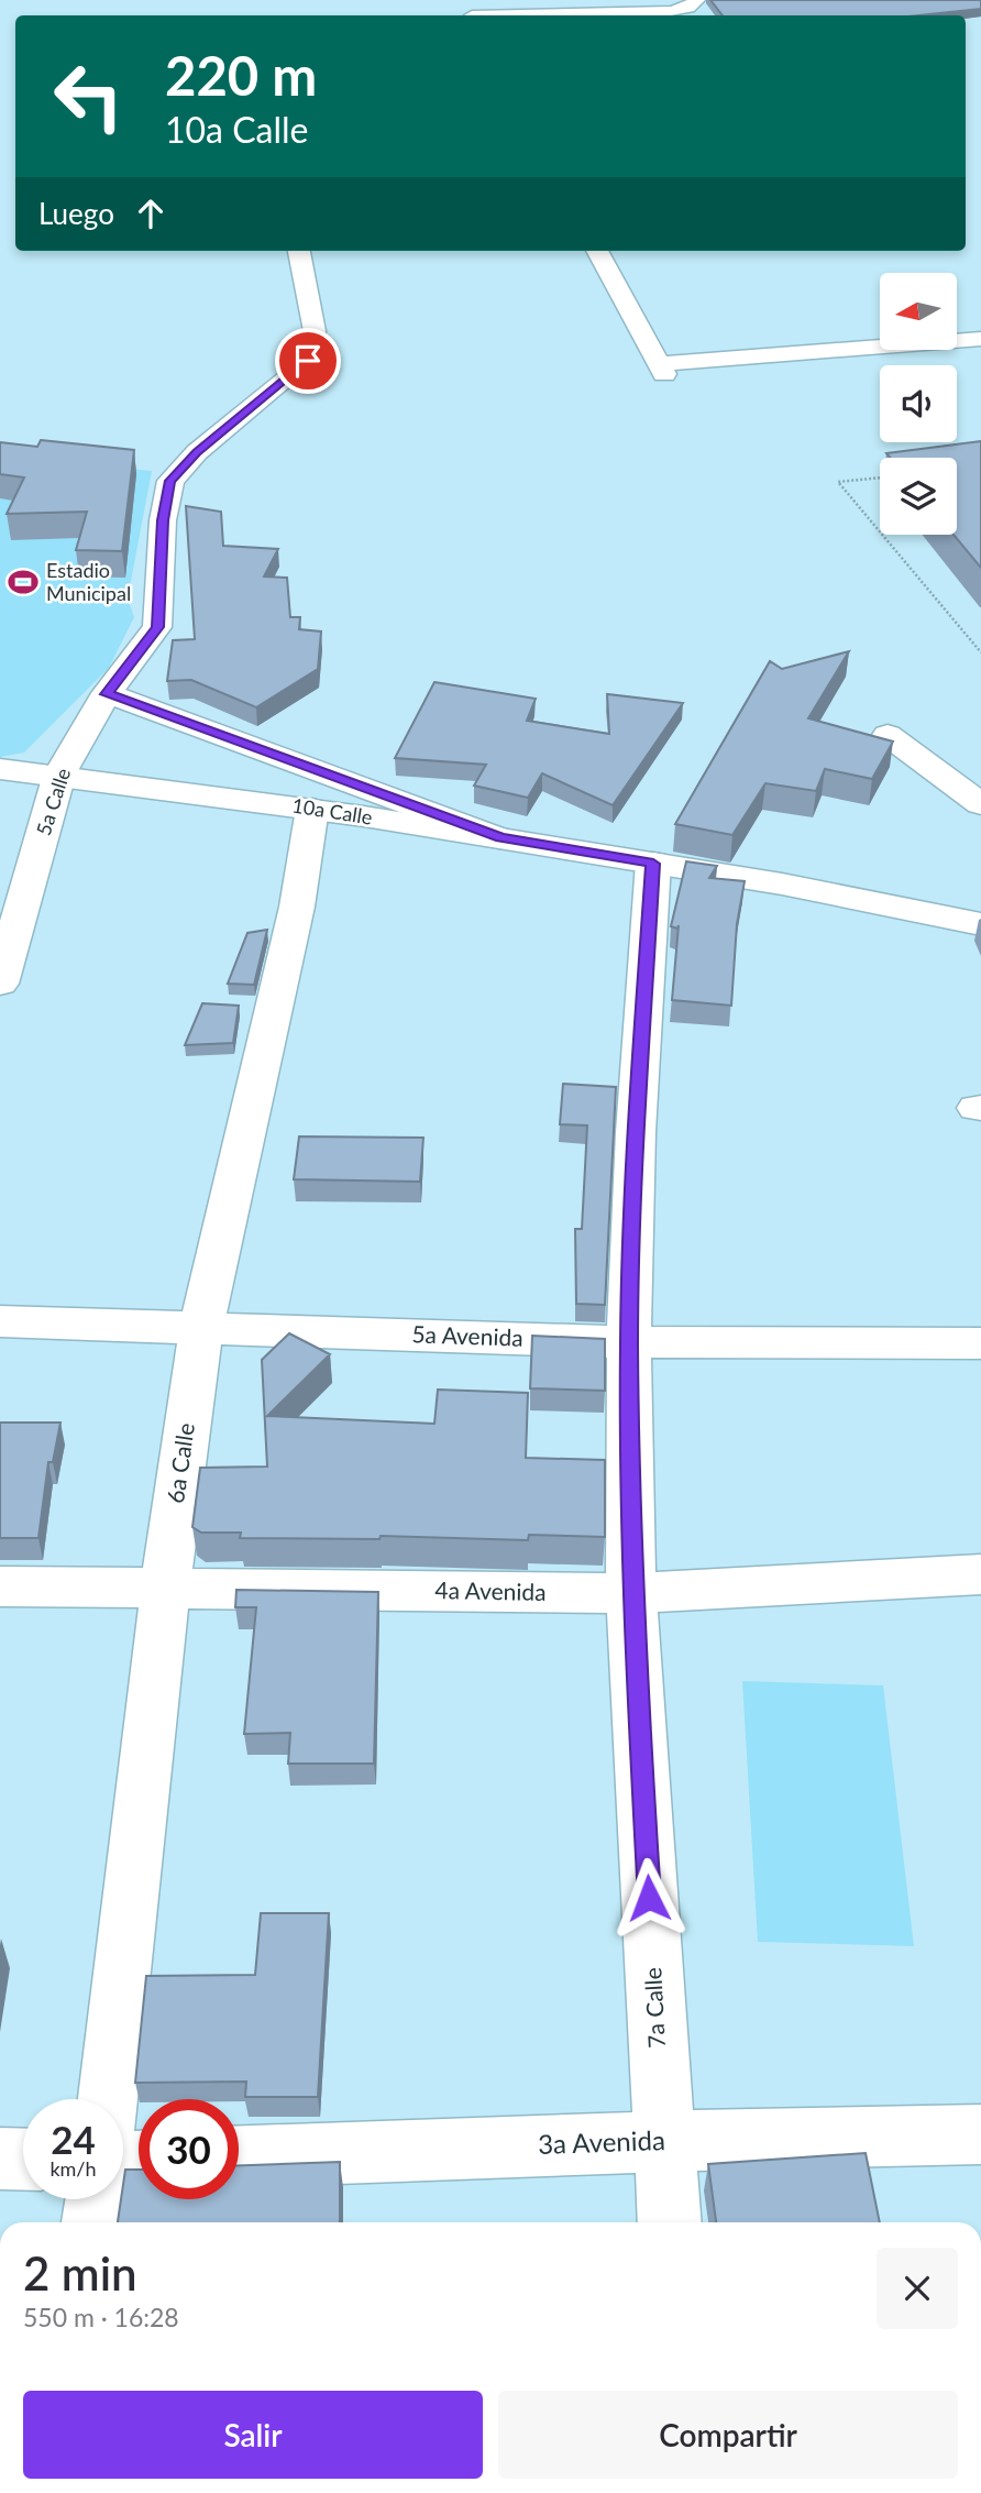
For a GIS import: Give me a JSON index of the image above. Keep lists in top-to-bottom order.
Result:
{
  "streets": {
    "street": [
      "5a Calle",
      "10a Calle",
      "5a Avenida",
      "6a Calle",
      "4a Avenida",
      "7a Calle",
      "3a Avenida"
    ]
  },
  "crossings": [
    ["5a Calle", "10a Calle"],
    ["10a Calle", "6a Calle"],
    ["10a Calle", "7a Calle"],
    ["5a Avenida", "6a Calle"],
    ["5a Avenida", "7a Calle"],
    ["6a Calle", "4a Avenida"],
    ["4a Avenida", "7a Calle"],
    ["7a Calle", "3a Avenida"]
  ],
  "places": {
    "sports": ["Estadio Municipal"]
  },
  "north": "left",
  "page": {
    "turn": ["220 m", "10a Calle"],
    "then": "Luego",
    "speed": "24 km/h",
    "limit": "30",
    "heading": ["2 min", "550 m · 16:28"],
    "buttons": ["Salir", "Compartir"]
  }
}
